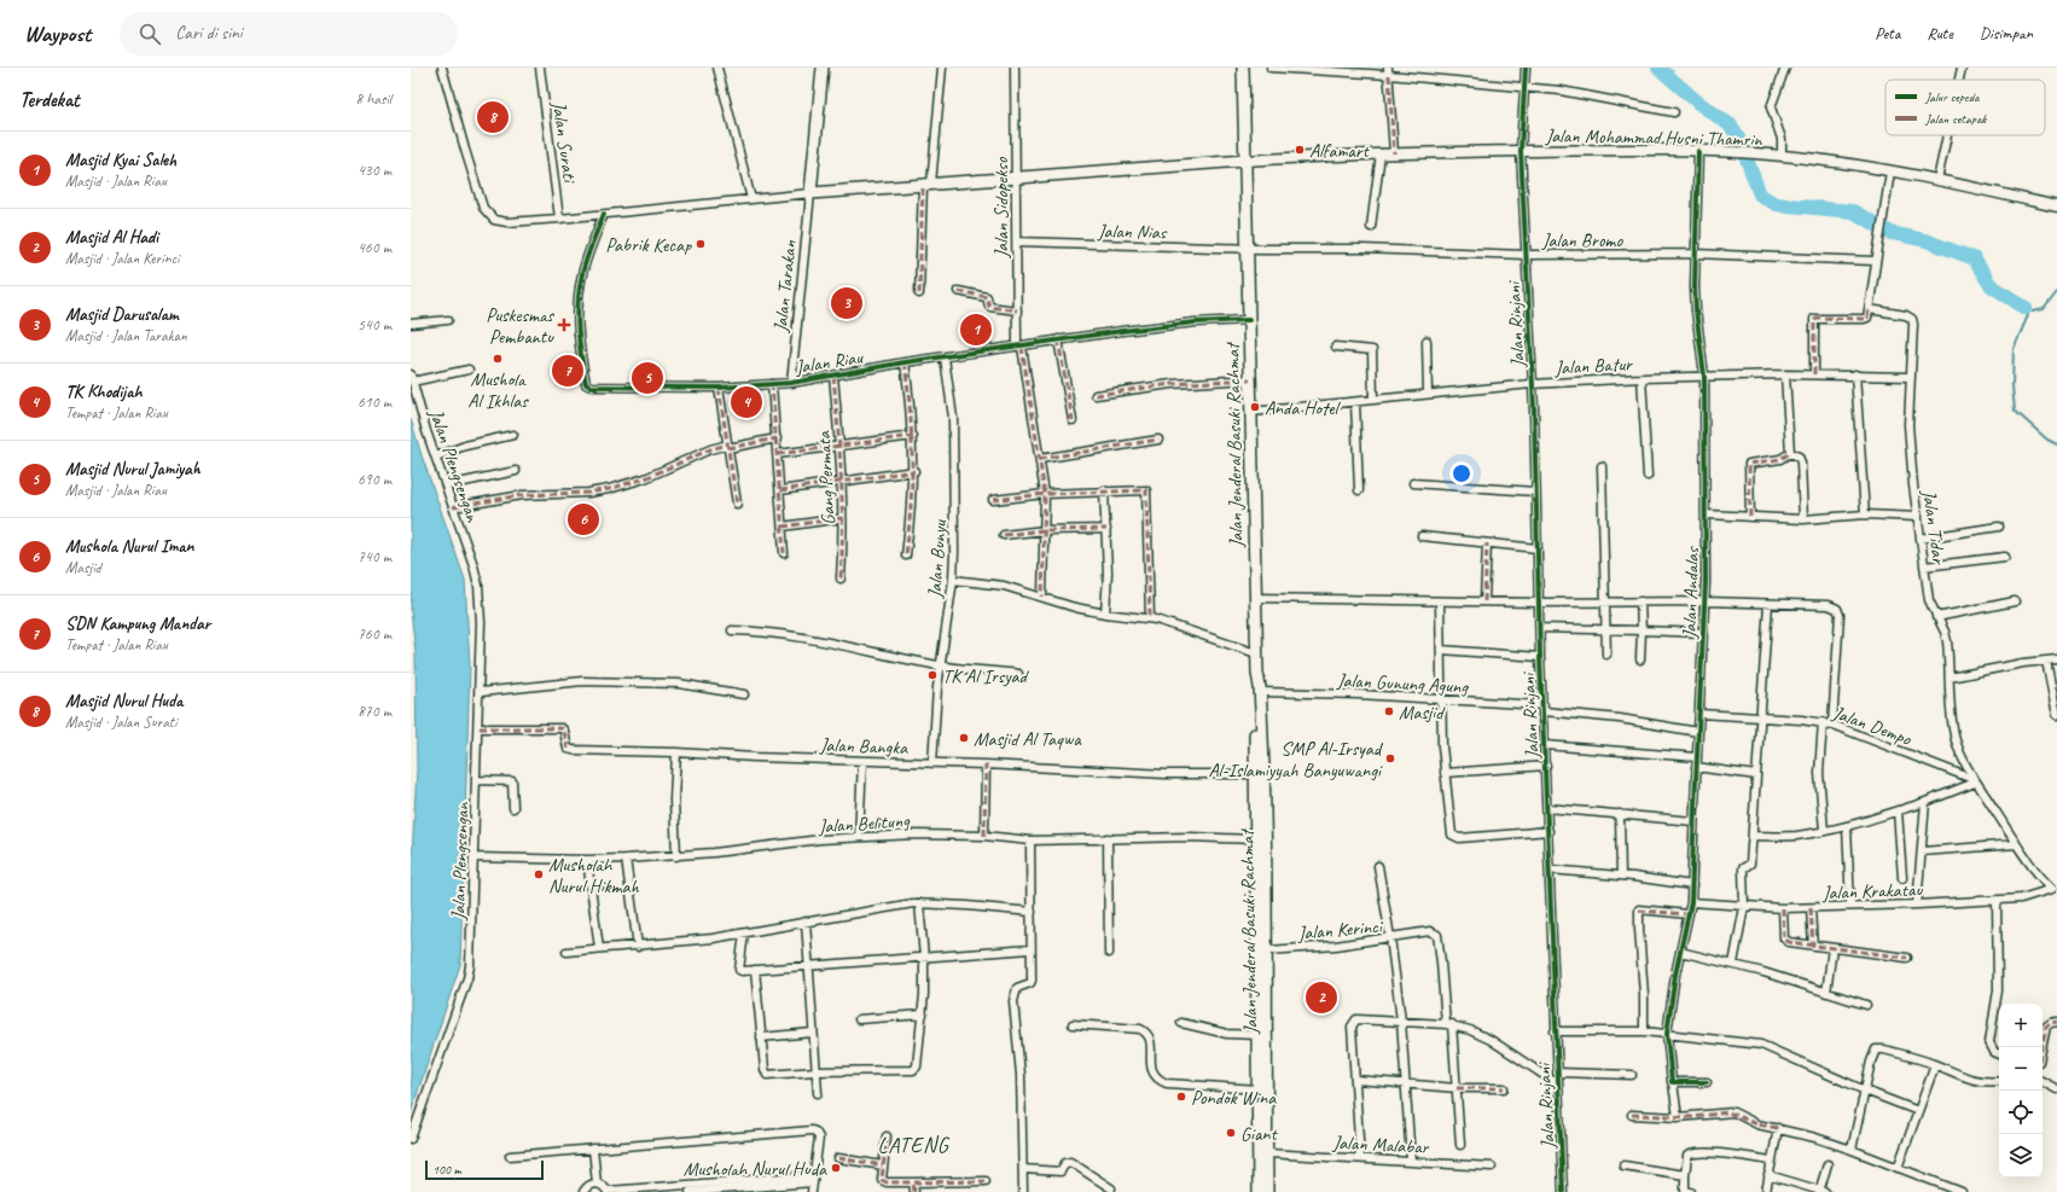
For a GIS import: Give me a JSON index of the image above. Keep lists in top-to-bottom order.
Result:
{
  "streets": {
    "main road": ["Jalan Jenderal Basuki Rachmat"],
    "street": [
      "Jalan Mohammad Husni Thamrin",
      "Jalan Surati",
      "Jalan Sidopekso",
      "Jalan Nias",
      "Jalan Bromo",
      "Jalan Tarakan",
      "Jalan Rinjani",
      "Jalan Riau",
      "Jalan Batur",
      "Jalan Plengsengan",
      "Gang Permata",
      "Jalan Tidar",
      "Jalan Bunyu",
      "Jalan Andalas",
      "Jalan Gunung Agung",
      "Jalan Dempo",
      "Jalan Bangka",
      "Jalan Belitung",
      "Jalan Krakatau",
      "Jalan Kerinci",
      "Jalan Malabar"
    ]
  },
  "crossings": [
    ["Jalan Mohammad Husni Thamrin", "Jalan Rinjani"],
    ["Jalan Mohammad Husni Thamrin", "Jalan Jenderal Basuki Rachmat"],
    ["Jalan Mohammad Husni Thamrin", "Jalan Andalas"],
    ["Jalan Sidopekso", "Jalan Nias"],
    ["Jalan Sidopekso", "Jalan Riau"],
    ["Jalan Nias", "Jalan Bromo"],
    ["Jalan Nias", "Jalan Jenderal Basuki Rachmat"],
    ["Jalan Bromo", "Jalan Rinjani"],
    ["Jalan Bromo", "Jalan Jenderal Basuki Rachmat"],
    ["Jalan Bromo", "Jalan Andalas"],
    ["Jalan Tarakan", "Jalan Riau"],
    ["Jalan Rinjani", "Jalan Batur"],
    ["Jalan Rinjani", "Jalan Gunung Agung"],
    ["Jalan Riau", "Jalan Jenderal Basuki Rachmat"],
    ["Jalan Riau", "Gang Permata"],
    ["Jalan Riau", "Jalan Bunyu"],
    ["Jalan Batur", "Jalan Jenderal Basuki Rachmat"],
    ["Jalan Batur", "Jalan Tidar"],
    ["Jalan Batur", "Jalan Andalas"],
    ["Jalan Jenderal Basuki Rachmat", "Jalan Gunung Agung"],
    ["Jalan Jenderal Basuki Rachmat", "Jalan Bangka"],
    ["Jalan Jenderal Basuki Rachmat", "Jalan Belitung"],
    ["Jalan Jenderal Basuki Rachmat", "Jalan Kerinci"],
    ["Jalan Jenderal Basuki Rachmat", "Jalan Malabar"],
    ["Jalan Plengsengan", "Jalan Bangka"],
    ["Jalan Plengsengan", "Jalan Belitung"],
    ["Jalan Tidar", "Jalan Dempo"],
    ["Jalan Tidar", "Jalan Krakatau"],
    ["Jalan Bunyu", "Jalan Bangka"],
    ["Jalan Andalas", "Jalan Gunung Agung"],
    ["Jalan Andalas", "Jalan Dempo"],
    ["Jalan Andalas", "Jalan Krakatau"],
    ["Jalan Kerinci", "Jalan Malabar"]
  ],
  "districts": ["LATENG"],
  "places": {
    "other": [
      "Alfamart",
      "Pabrik Kecap",
      "Mushola Al Ikhlas",
      "Anda Hotel",
      "TK Al Irsyad",
      "Masjid",
      "Masjid Al Taqwa",
      "SMP Al-Irsyad Al-Islamiyyah Banyuwangi",
      "Musholah Nurul Hikmah",
      "Pondok Wina",
      "Giant",
      "Musholah Nurul Huda"
    ],
    "health": ["Puskesmas Pembantu"]
  },
  "legend": ["Jalur sepeda", "Jalan setapak"],
  "scale_bar": "100 m",
  "page": {
    "header": "Waypost",
    "search": "Cari di sini",
    "nav": ["Peta", "Rute", "Disimpan"],
    "heading": ["Terdekat", "8 hasil"],
    "pins": [
      "8",
      "3",
      "1",
      "7",
      "5",
      "4",
      "6",
      "2"
    ],
    "list": [
      {
        "mark": "1",
        "name": "Masjid Kyai Saleh",
        "note": "Masjid · Jalan Riau",
        "value": "430 m"
      },
      {
        "mark": "2",
        "name": "Masjid Al Hadi",
        "note": "Masjid · Jalan Kerinci",
        "value": "460 m"
      },
      {
        "mark": "3",
        "name": "Masjid Darusalam",
        "note": "Masjid · Jalan Tarakan",
        "value": "540 m"
      },
      {
        "mark": "4",
        "name": "TK Khodijah",
        "note": "Tempat · Jalan Riau",
        "value": "610 m"
      },
      {
        "mark": "5",
        "name": "Masjid Nurul Jamiyah",
        "note": "Masjid · Jalan Riau",
        "value": "690 m"
      },
      {
        "mark": "6",
        "name": "Mushola Nurul Iman",
        "note": "Masjid",
        "value": "740 m"
      },
      {
        "mark": "7",
        "name": "SDN Kampung Mandar",
        "note": "Tempat · Jalan Riau",
        "value": "760 m"
      },
      {
        "mark": "8",
        "name": "Masjid Nurul Huda",
        "note": "Masjid · Jalan Surati",
        "value": "870 m"
      }
    ],
    "map_buttons": ["+", "−"],
    "scale": "100 m"
  }
}
